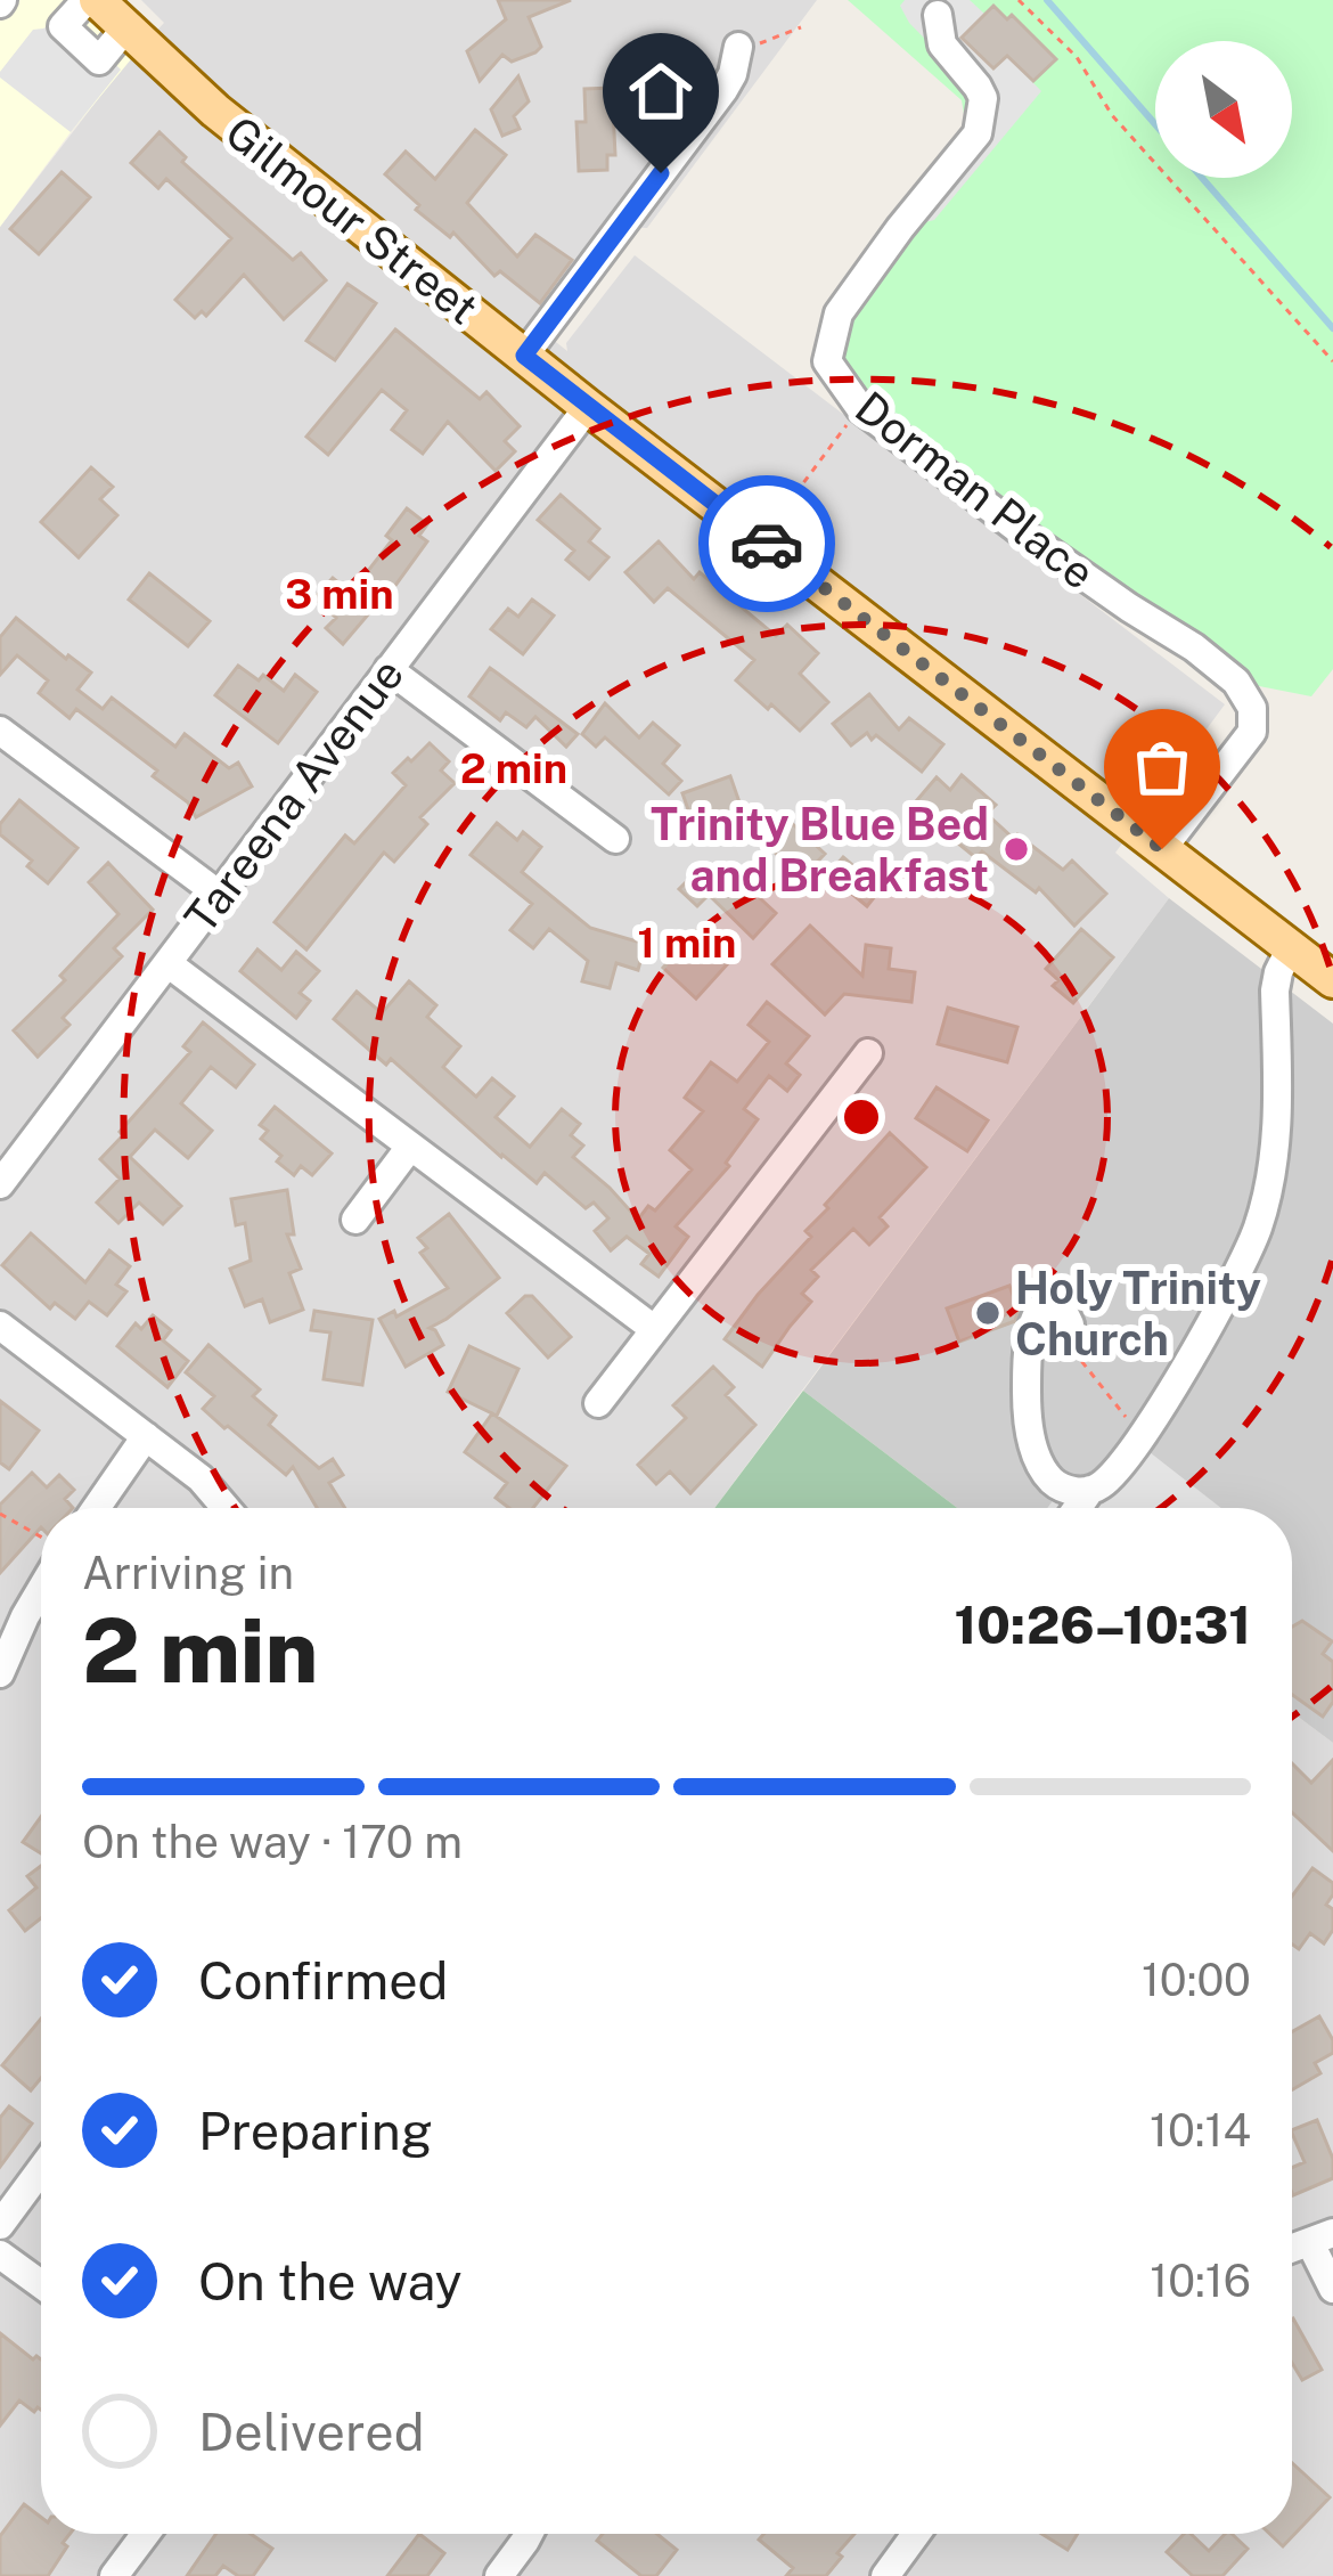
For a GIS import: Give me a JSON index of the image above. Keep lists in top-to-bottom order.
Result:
{
  "streets": {
    "main road": ["Gilmour Street"],
    "street": ["Dorman Place", "Tareena Avenue"]
  },
  "crossings": [
    ["Gilmour Street", "Dorman Place"],
    ["Gilmour Street", "Tareena Avenue"]
  ],
  "places": ["Trinity Blue Bed and Breakfast", "Holy Trinity Church"],
  "north": "bottom right",
  "page": {
    "heading": ["2 min", "Arriving in", "10:26–10:31"],
    "bar": "On the way · 170 m",
    "list": [
      ["Confirmed", "10:00"],
      ["Preparing", "10:14"],
      ["On the way", "10:16"],
      "Delivered"
    ]
  },
  "rings": ["3 min", "2 min", "1 min"]
}
